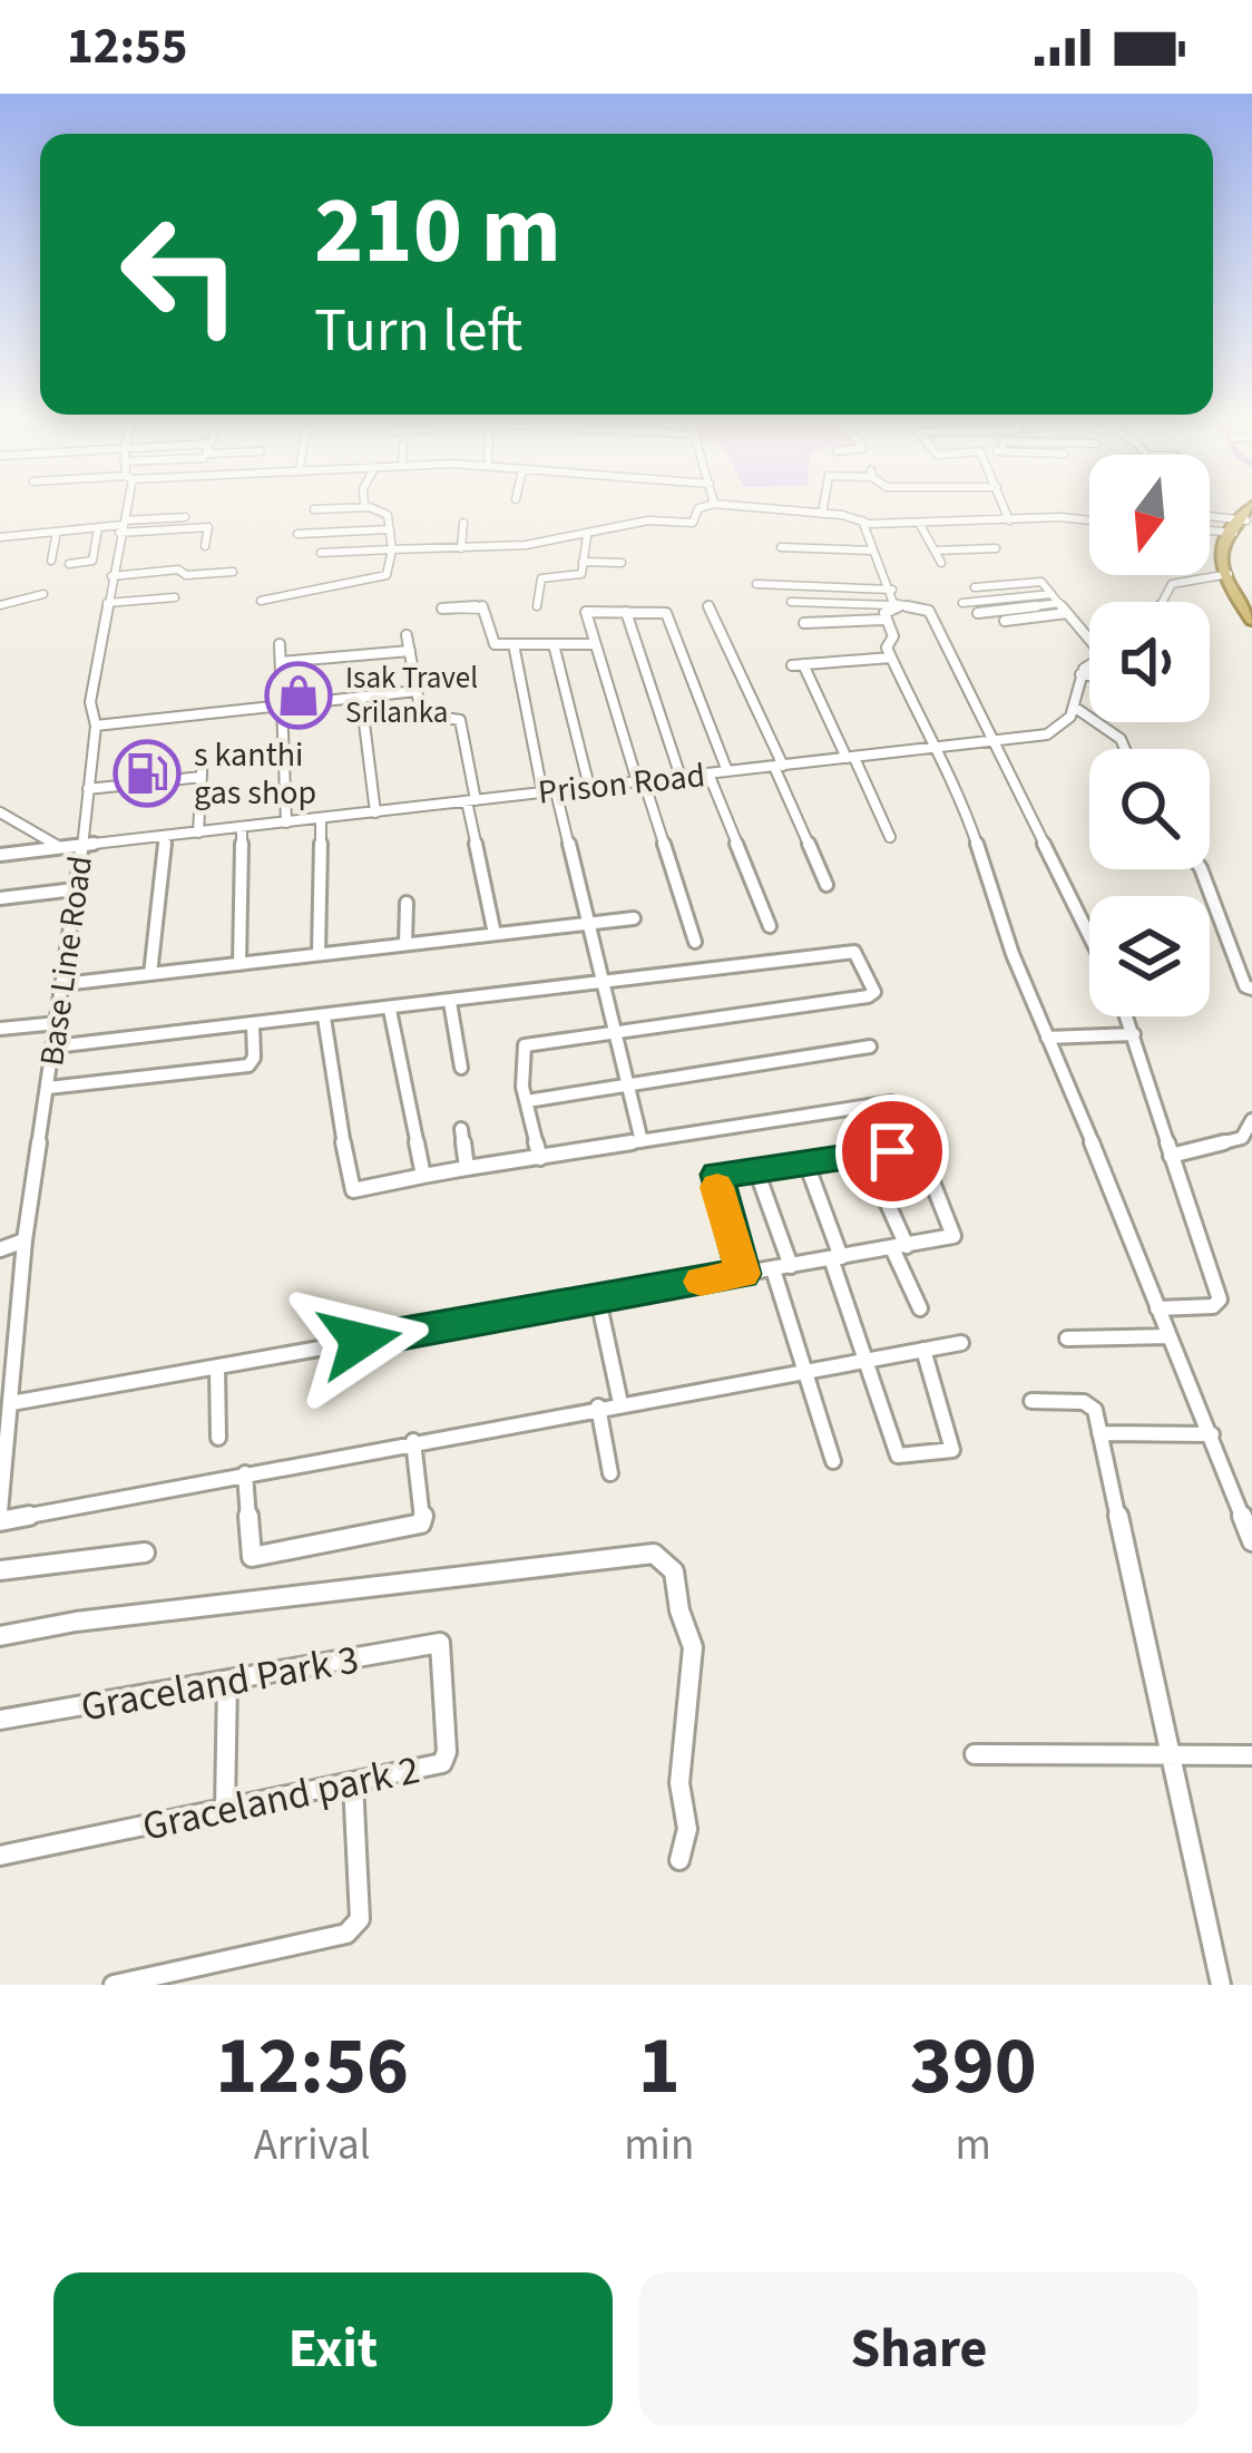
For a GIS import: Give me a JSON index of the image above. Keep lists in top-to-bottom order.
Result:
{
  "streets": {
    "street": [
      "Prison Road",
      "Base Line Road",
      "Graceland Park 3",
      "Graceland park 2"
    ]
  },
  "crossings": [
    ["Prison Road", "Base Line Road"],
    ["Graceland Park 3", "Graceland park 2"]
  ],
  "places": {
    "shop": ["Isak Travel Srilanka"],
    "fuel station": ["s kanthi gas shop"]
  },
  "north": "bottom",
  "page": {
    "status": "12:55",
    "turn": ["210 m", "Turn left"],
    "eta": [
      "12:56",
      "Arrival",
      "1",
      "min",
      "390",
      "m"
    ],
    "buttons": ["Exit", "Share"]
  }
}
